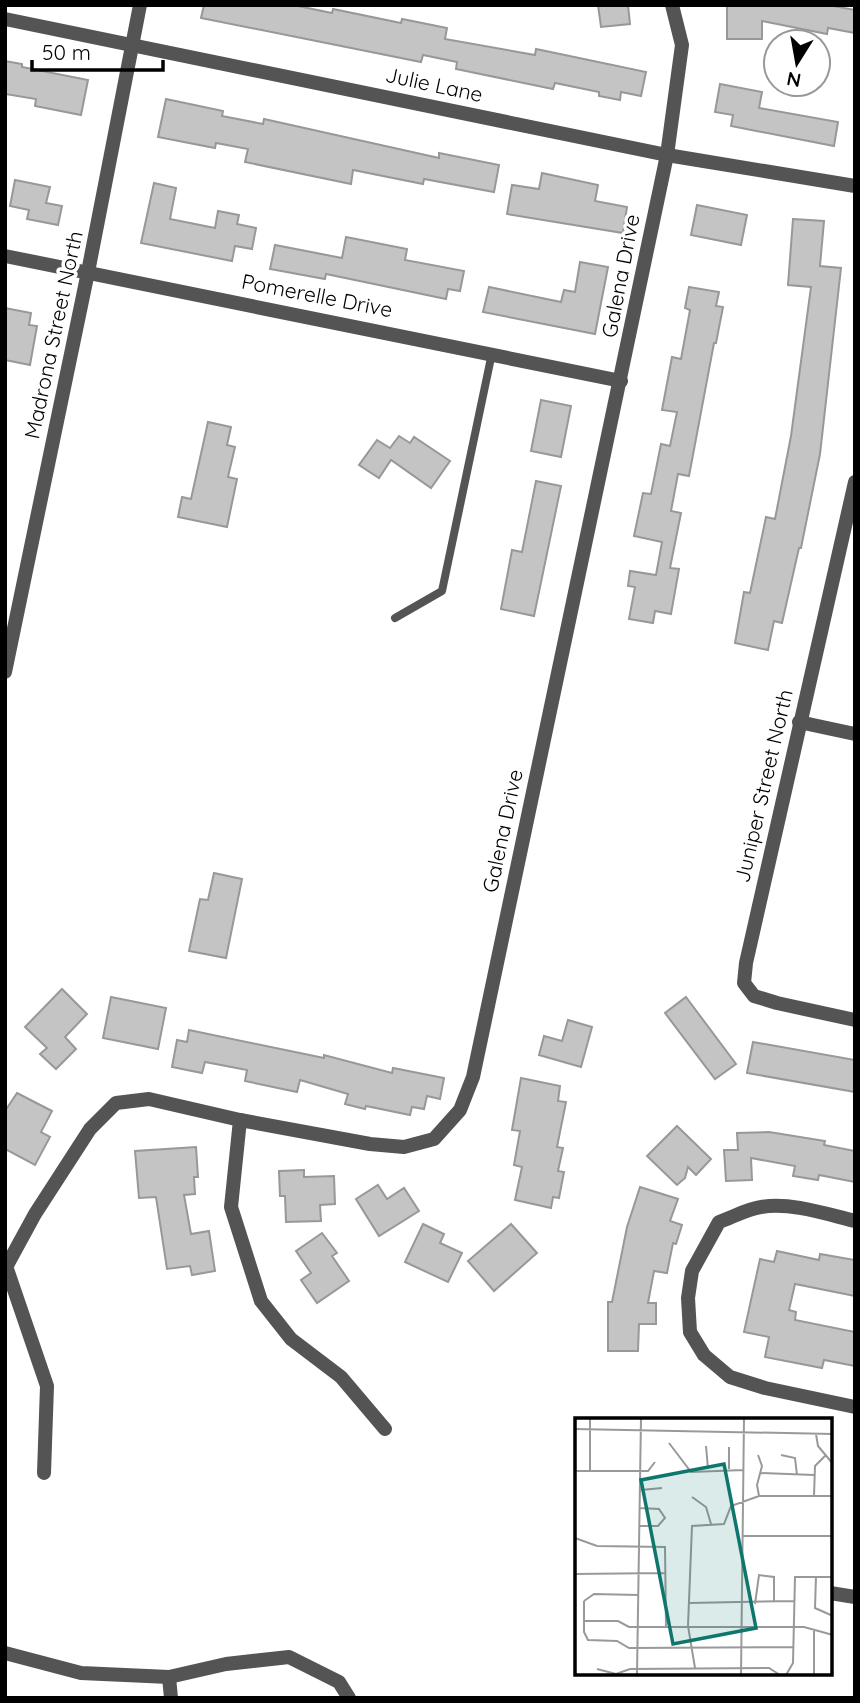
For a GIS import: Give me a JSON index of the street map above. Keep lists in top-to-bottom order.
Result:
{
  "streets": {
    "street": [
      "Julie Lane",
      "Galena Drive",
      "Pomerelle Drive",
      "Madrona Street North",
      "Juniper Street North"
    ]
  },
  "crossings": [
    ["Julie Lane", "Galena Drive"],
    ["Julie Lane", "Madrona Street North"],
    ["Galena Drive", "Pomerelle Drive"],
    ["Pomerelle Drive", "Madrona Street North"]
  ],
  "scale_bar": "50 m",
  "north": "bottom"
}
